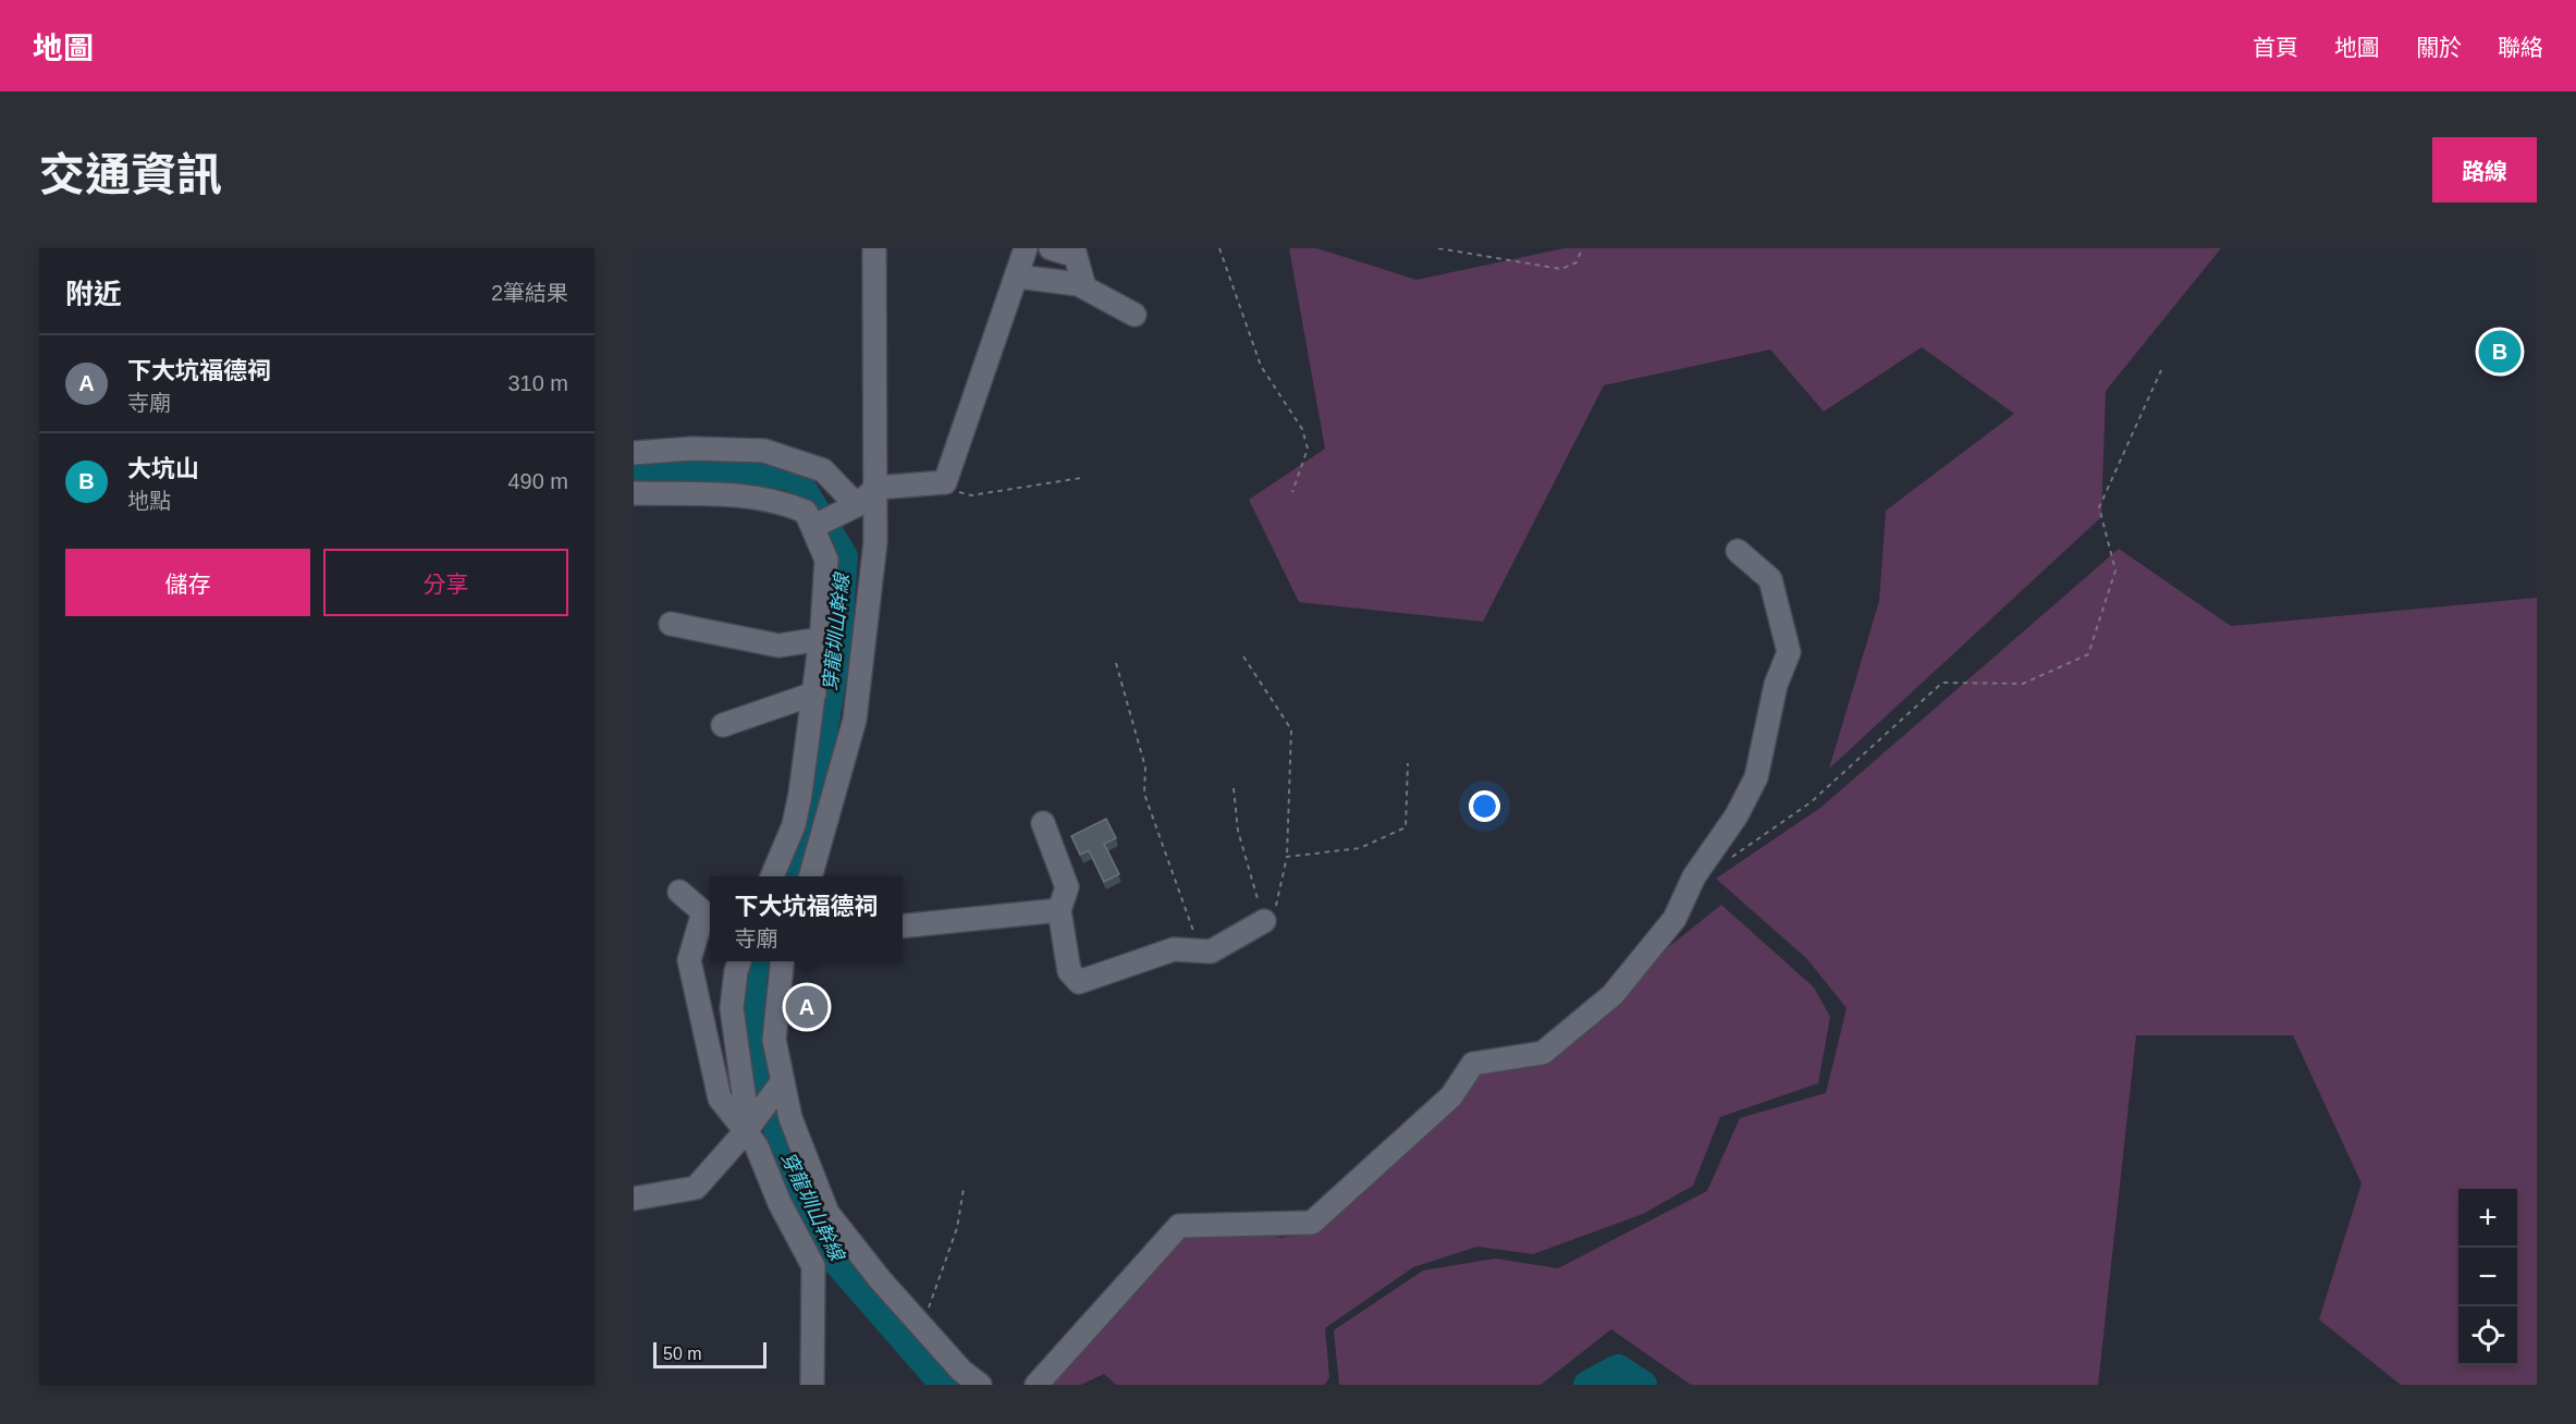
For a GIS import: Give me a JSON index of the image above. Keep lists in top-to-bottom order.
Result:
{
  "water": ["穿龍圳山幹線"],
  "scale_bar": "50 m",
  "page": {
    "header": "地圖",
    "nav": [
      "首頁",
      "地圖",
      "關於",
      "聯絡"
    ],
    "title": "交通資訊",
    "buttons": [
      "路線",
      ["儲存", "分享"]
    ],
    "heading": ["附近", "2筆結果"],
    "pins": ["B", "A"],
    "list": [
      {
        "mark": "A",
        "name": "下大坑福德祠",
        "note": "寺廟",
        "value": "310 m"
      },
      {
        "mark": "B",
        "name": "大坑山",
        "note": "地點",
        "value": "490 m"
      }
    ],
    "popup": ["下大坑福德祠", "寺廟"],
    "map_buttons": ["+", "−"],
    "scale": "50 m"
  }
}
